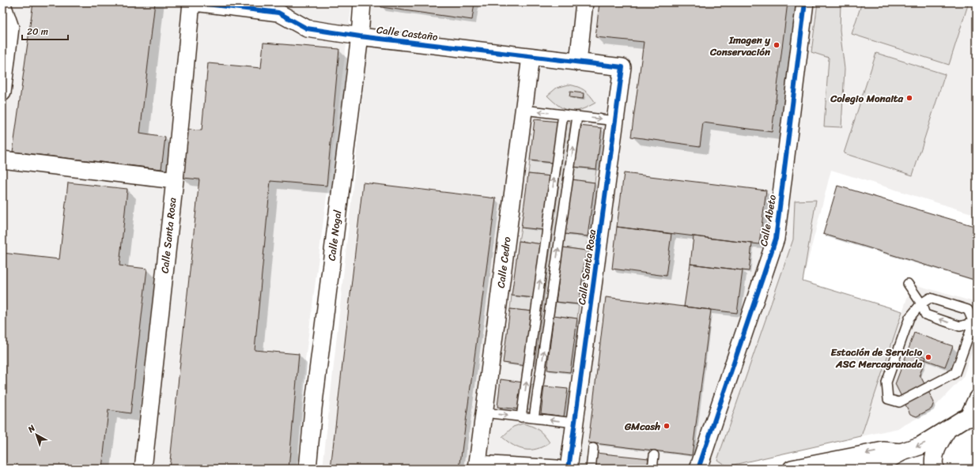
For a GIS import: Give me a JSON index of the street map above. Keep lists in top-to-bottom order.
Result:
{
  "streets": {
    "street": [
      "Calle Castaño",
      "Calle Abeto",
      "Calle Santa Rosa",
      "Calle Nogal",
      "Calle Cedro"
    ]
  },
  "crossings": [
    ["Calle Castaño", "Calle Santa Rosa"],
    ["Calle Castaño", "Calle Nogal"],
    ["Calle Castaño", "Calle Cedro"]
  ],
  "places": [
    "Imagen y Conservación",
    "Colegio Monaita",
    "Estación de Servicio ASC Mercagranada",
    "GMcash"
  ],
  "scale_bar": "20 m",
  "north": "top left"
}
